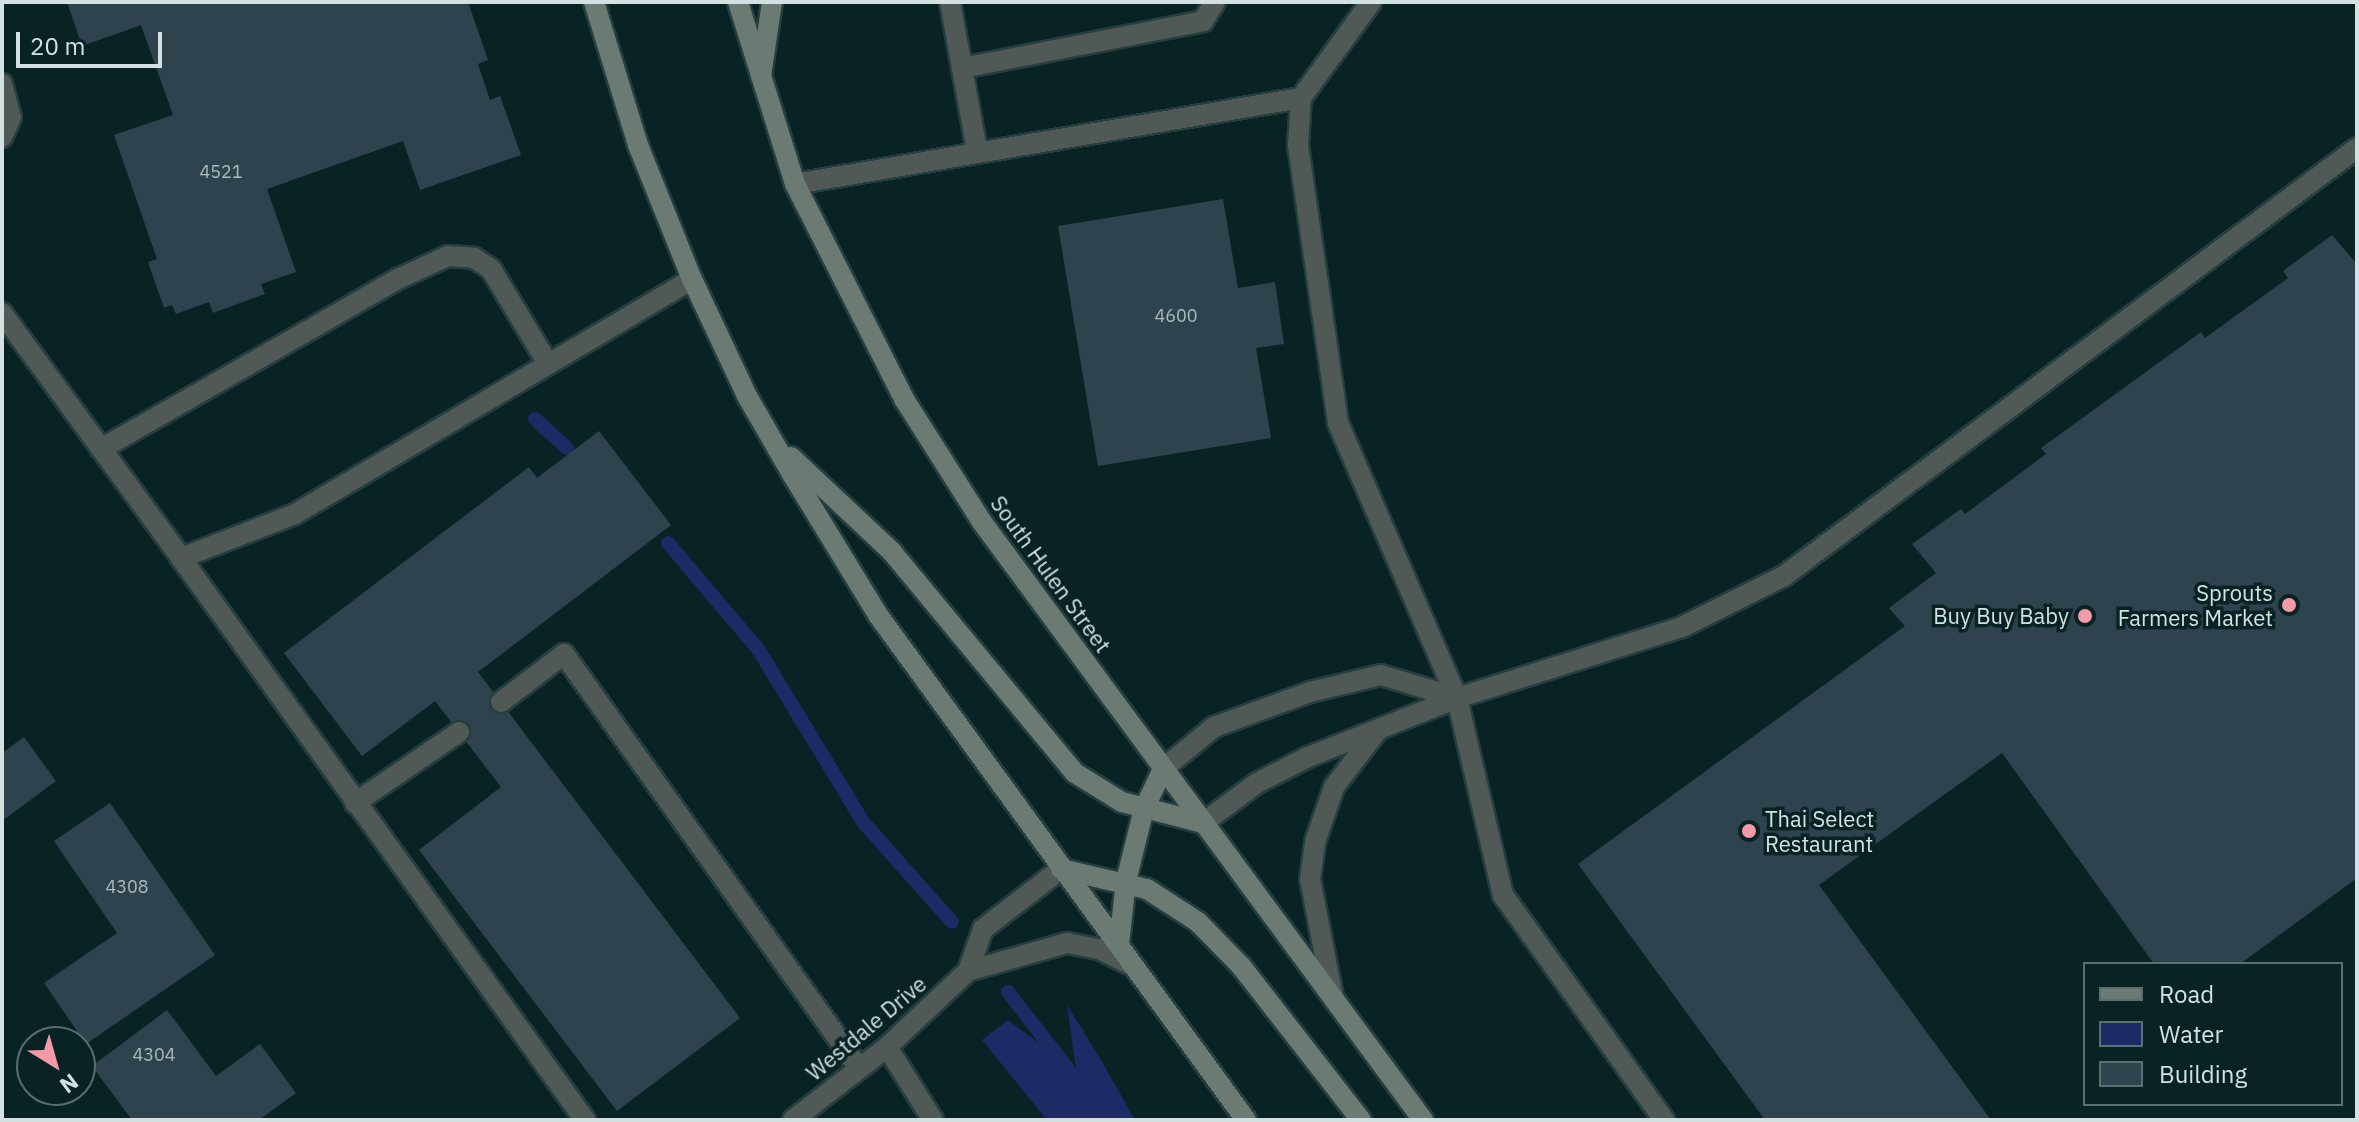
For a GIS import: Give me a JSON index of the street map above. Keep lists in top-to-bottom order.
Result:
{
  "streets": {
    "main road": ["South Hulen Street"],
    "street": ["Westdale Drive"]
  },
  "places": ["Sprouts Farmers Market", "Buy Buy Baby", "Thai Select Restaurant"],
  "house_numbers": [
    "4521",
    "4600",
    "4308",
    "4304"
  ],
  "legend": ["Road", "Water", "Building"],
  "scale_bar": "20 m",
  "north": "bottom right"
}
